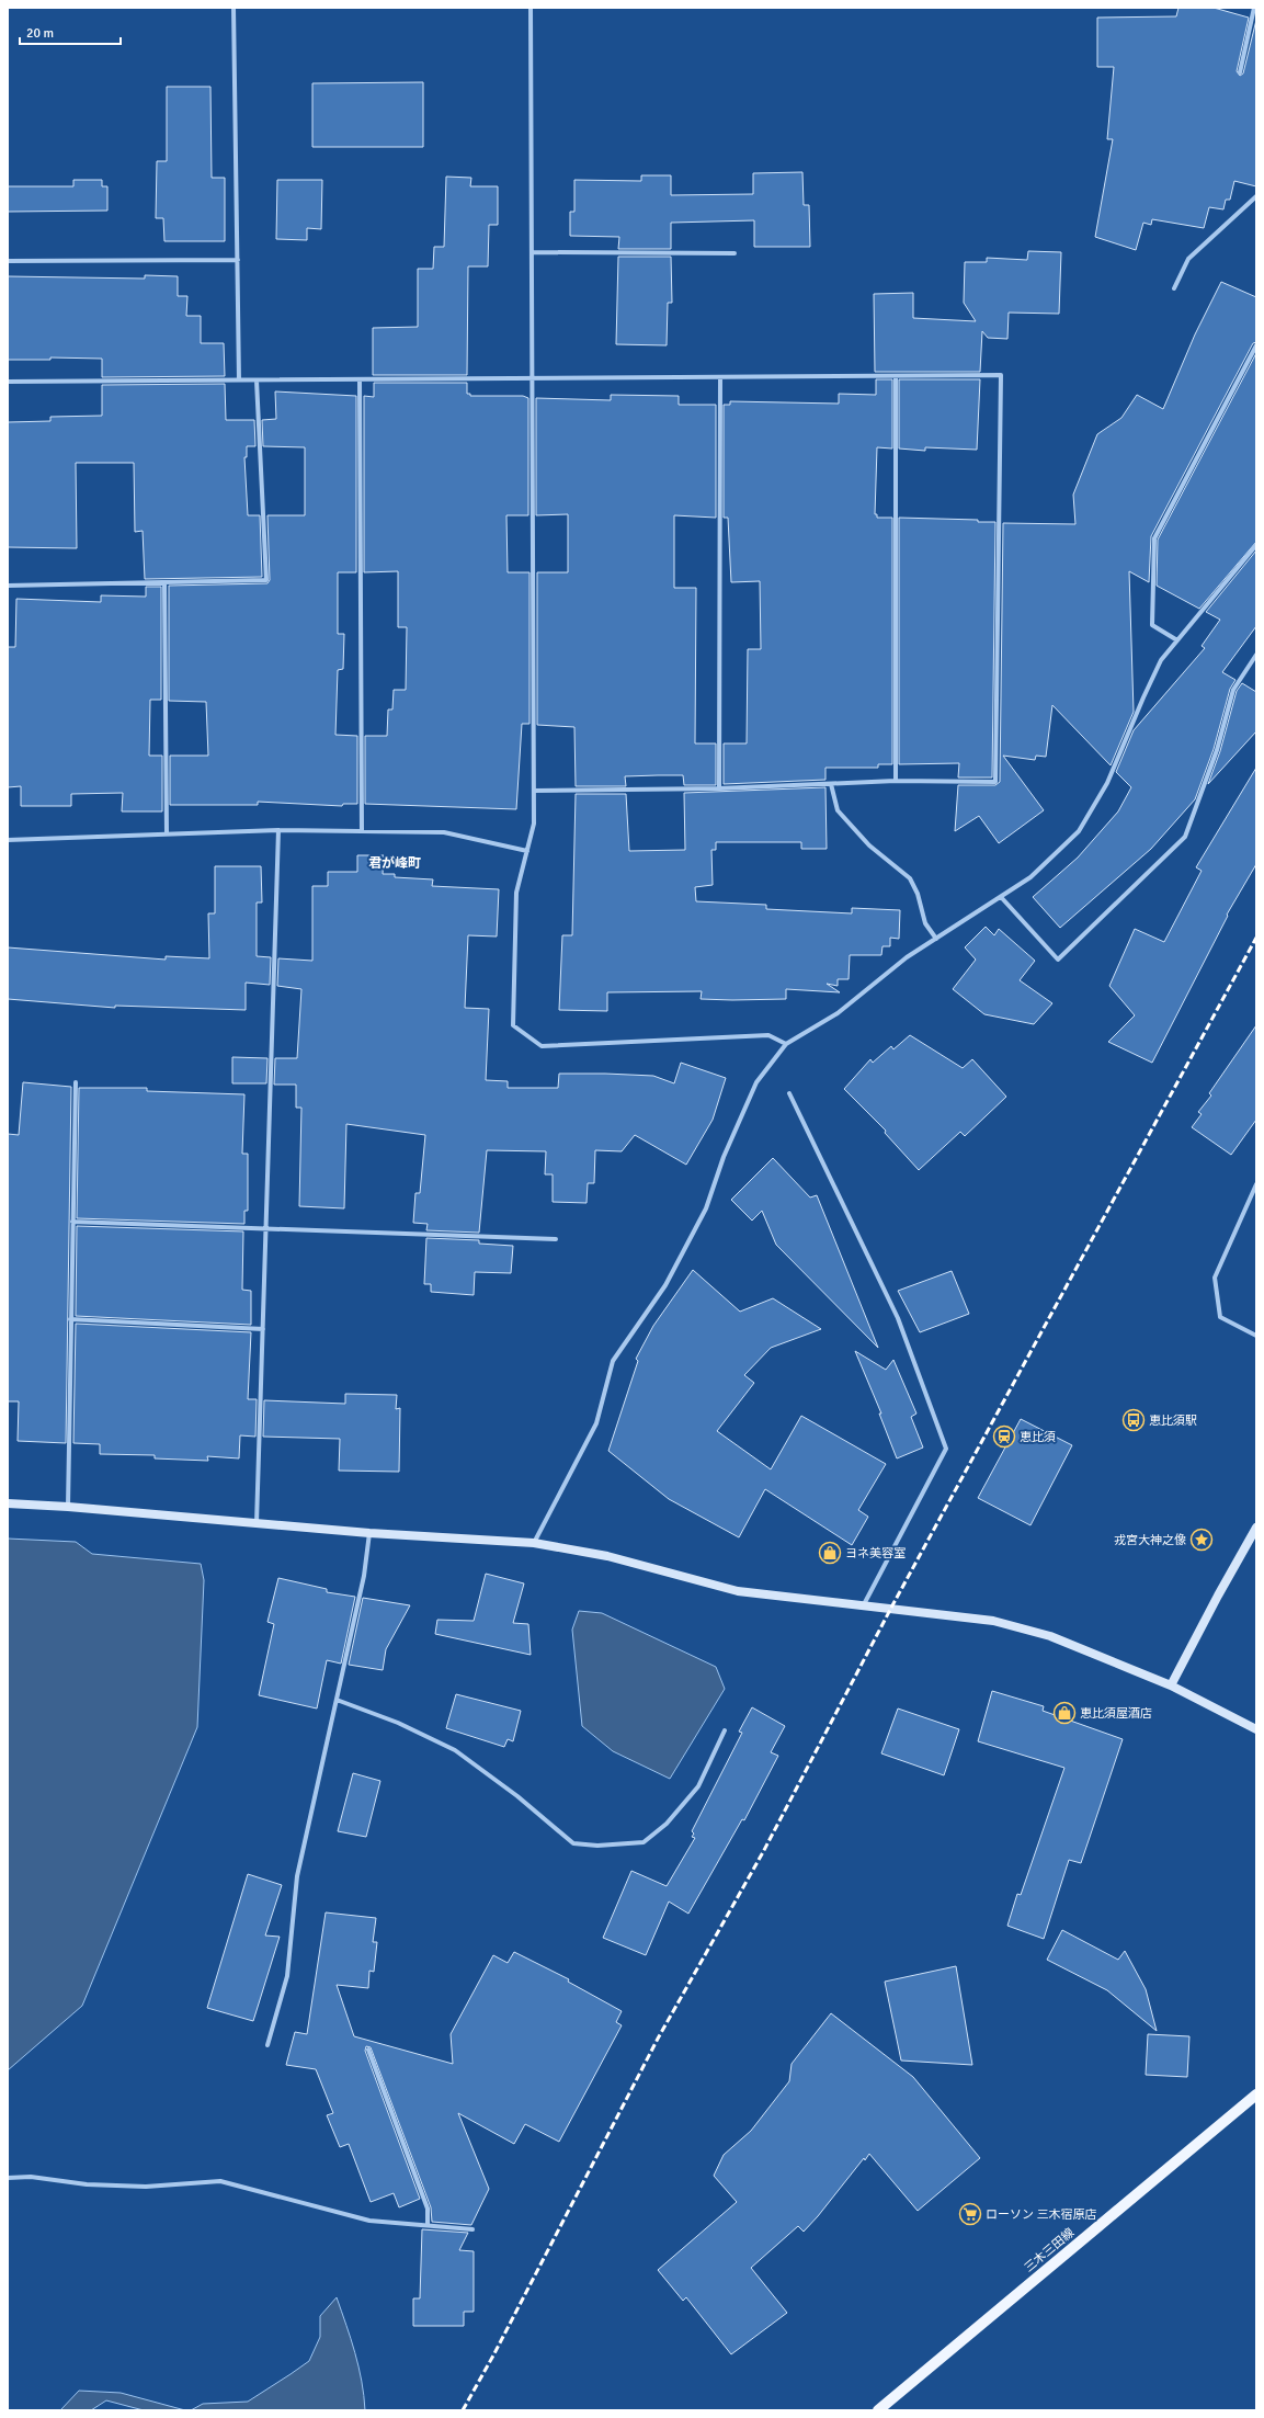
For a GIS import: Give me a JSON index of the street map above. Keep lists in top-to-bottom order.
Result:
{
  "streets": {
    "main road": ["三木三田線"]
  },
  "districts": ["君が峰町"],
  "places": {
    "bus stop": ["恵比須駅"],
    "station": ["恵比須"],
    "place": ["戎宮大神之像"],
    "shop": ["ヨネ美容室", "恵比須屋酒店"],
    "supermarket": ["ローソン 三木宿原店"]
  },
  "scale_bar": "20 m"
}
